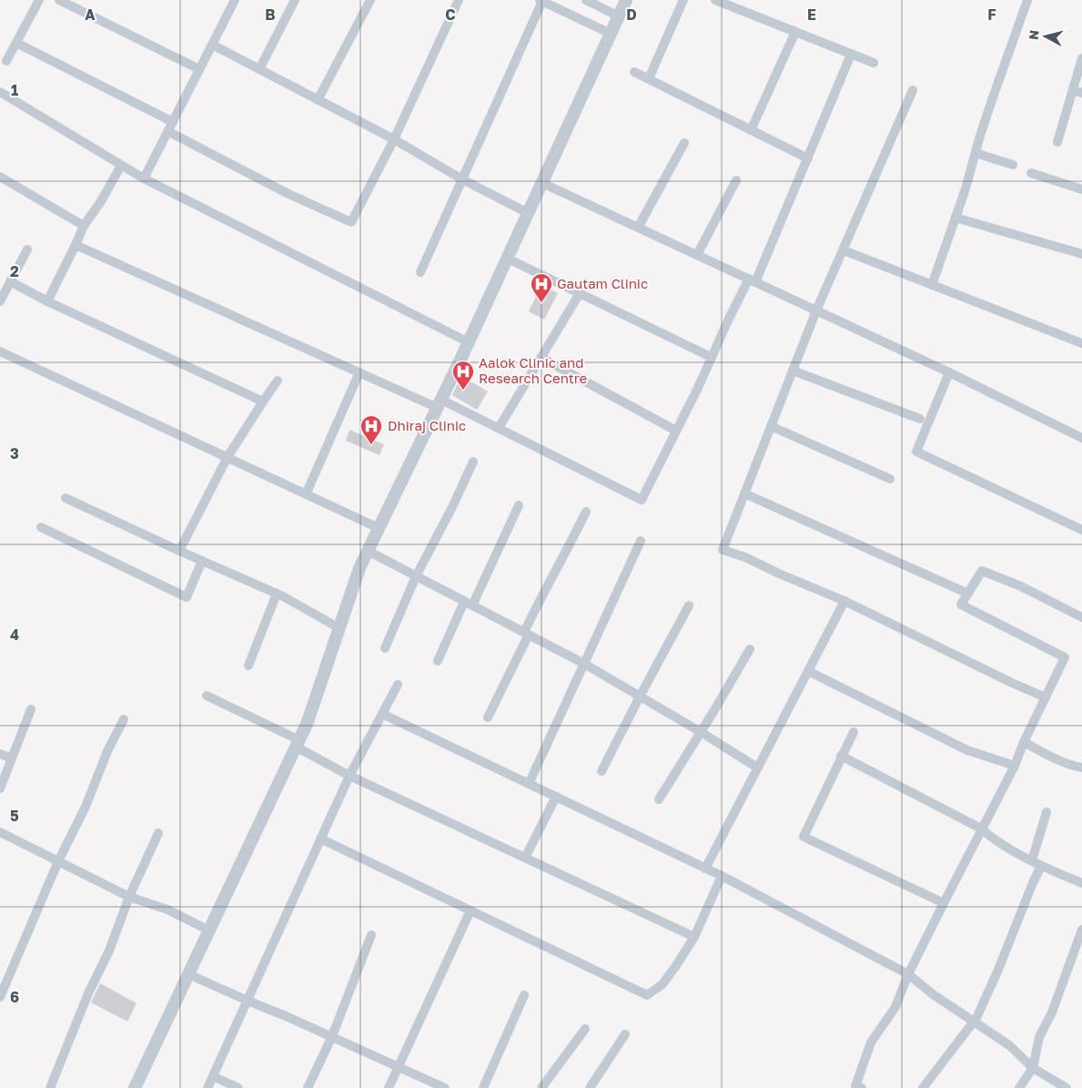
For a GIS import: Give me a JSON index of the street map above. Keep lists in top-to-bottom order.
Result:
{
  "places": {
    "hospital": ["Gautam Clinic", "Aalok Clinic and Research Centre", "Dhiraj Clinic"]
  },
  "north": "left",
  "grid": {
    "columns": [
      "A",
      "B",
      "C",
      "D",
      "E",
      "F"
    ],
    "rows": [
      "1",
      "2",
      "3",
      "4",
      "5",
      "6"
    ]
  }
}
